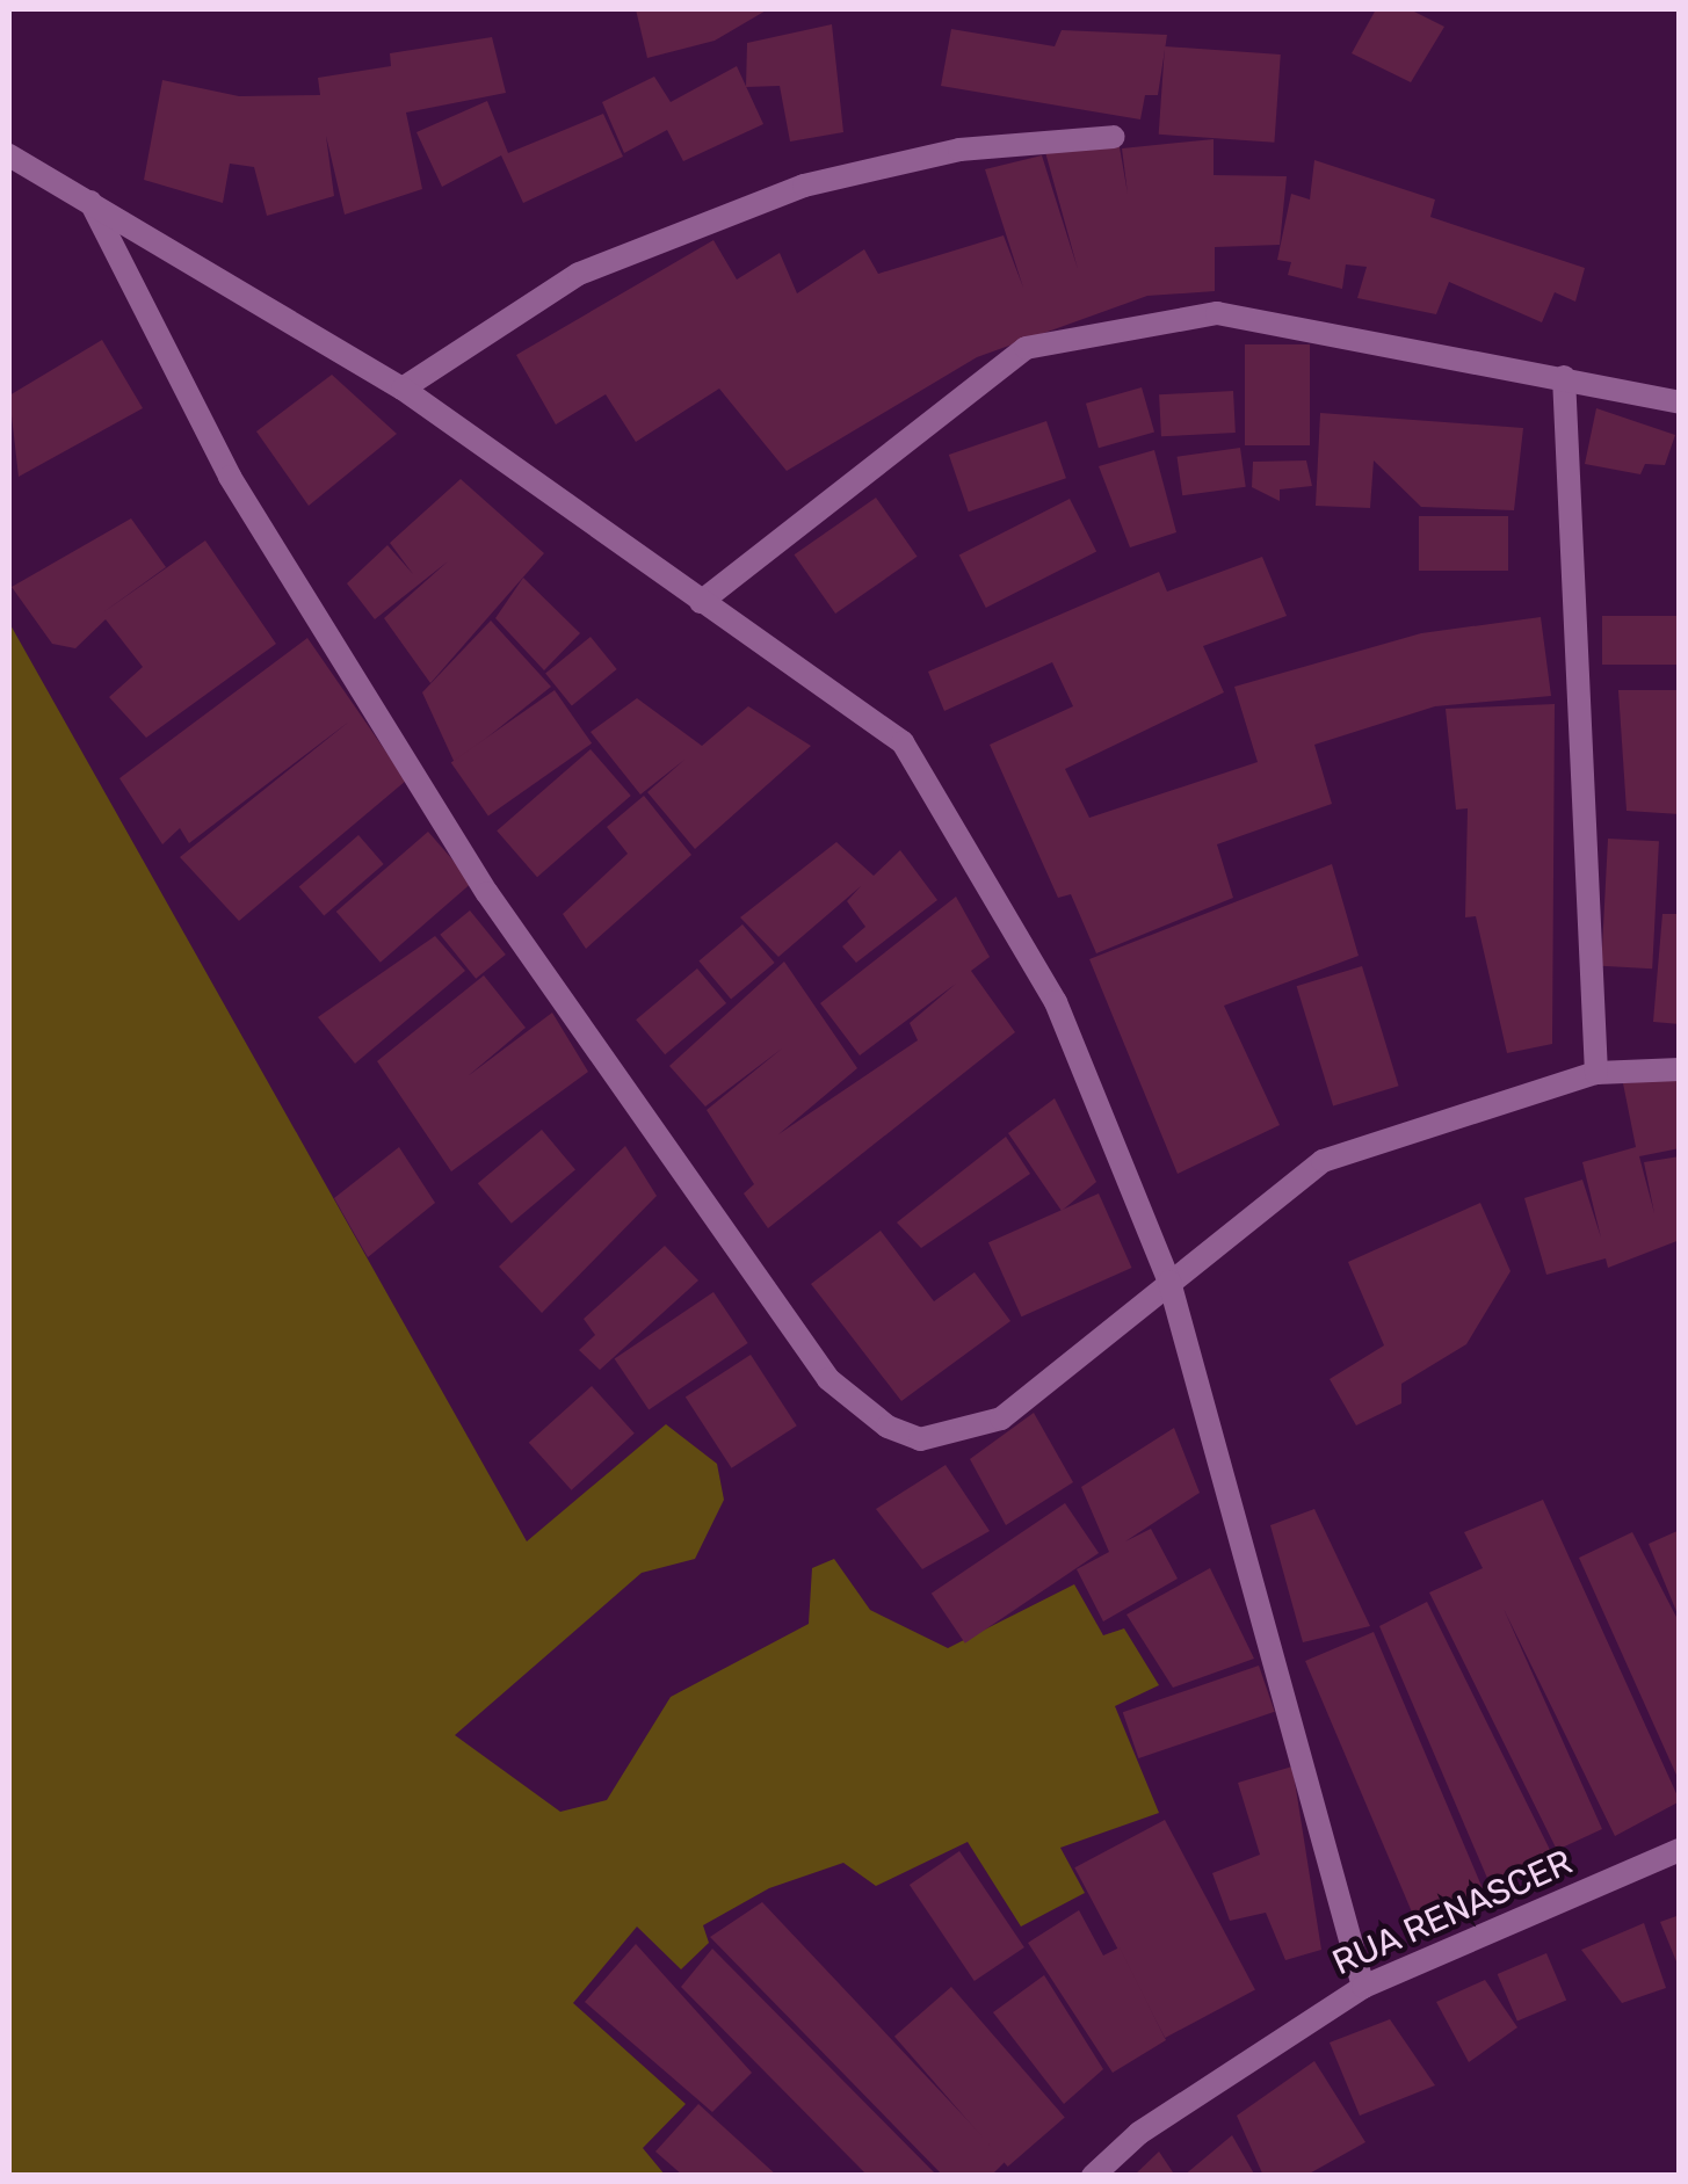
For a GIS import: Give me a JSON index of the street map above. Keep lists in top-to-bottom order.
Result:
{
  "streets": {
    "street": ["RUA RENASCER"]
  }
}
